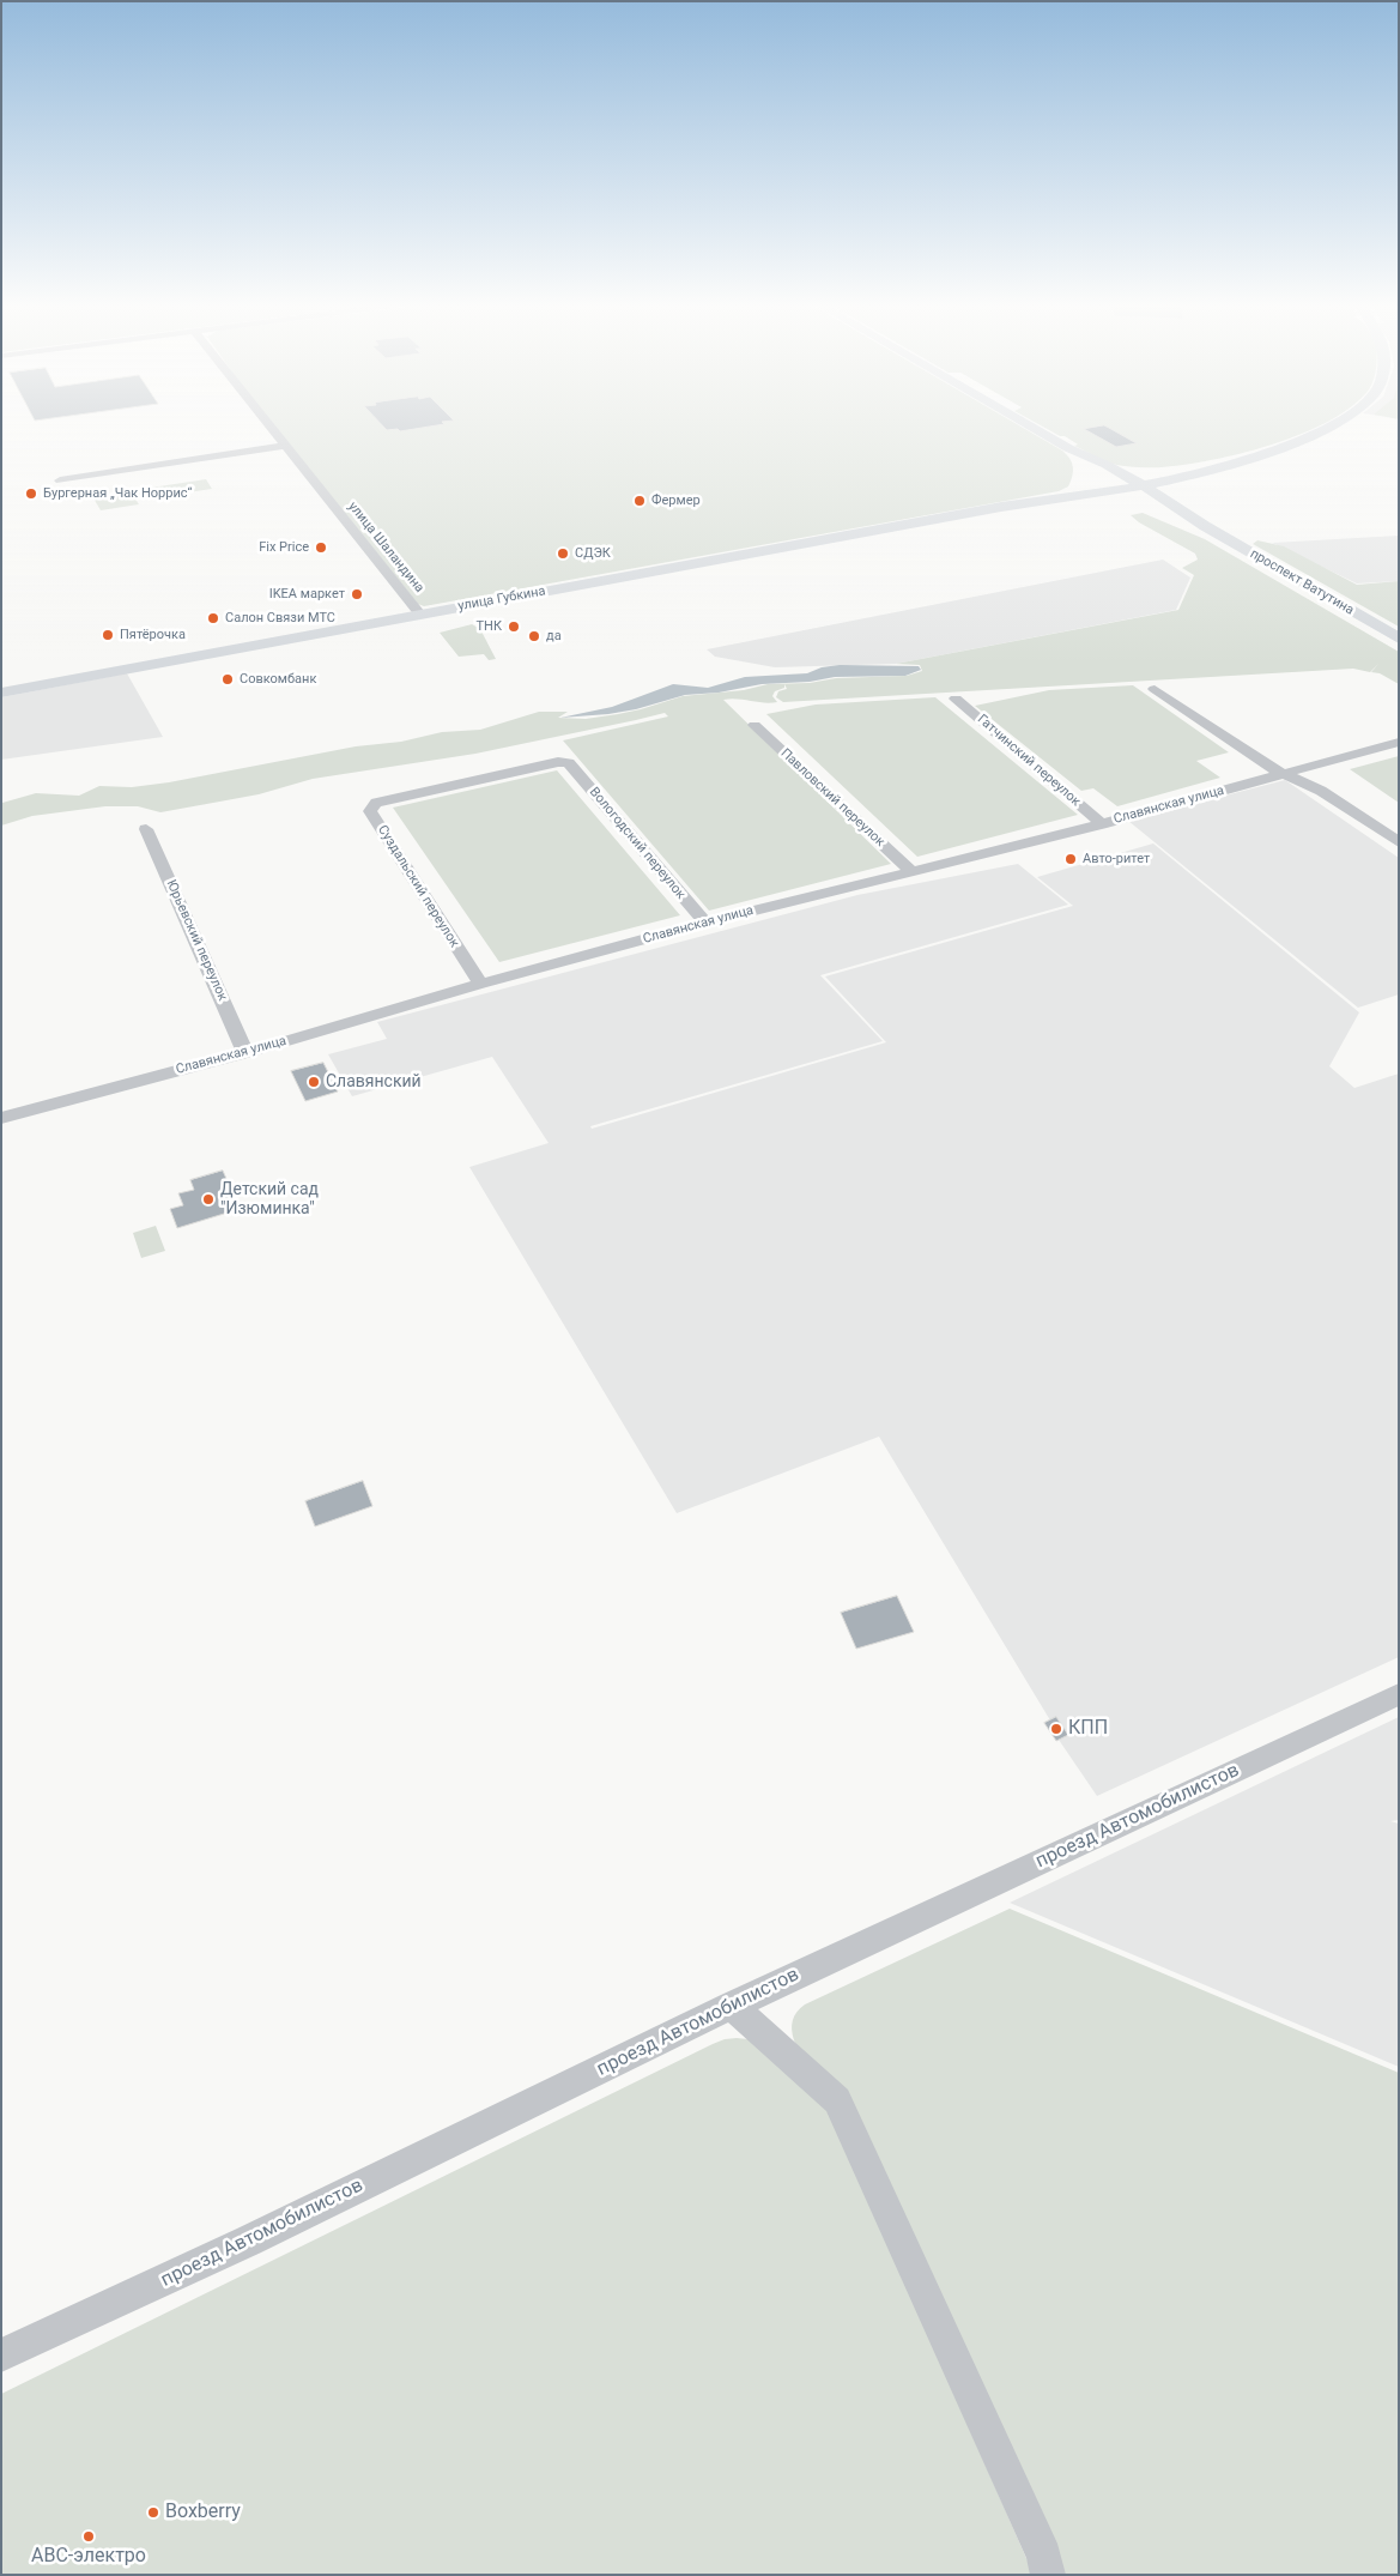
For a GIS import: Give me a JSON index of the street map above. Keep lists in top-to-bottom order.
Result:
{
  "streets": {
    "main road": ["проспект Ватутина", "улица Губкина"],
    "street": [
      "улица Шаландина",
      "Гатчинский переулок",
      "Павловский переулок",
      "Славянская улица",
      "Вологодский переулок",
      "Суздальский переулок",
      "Юрьевский переулок",
      "проезд Автомобилистов"
    ]
  },
  "crossings": [
    ["улица Шаландина", "улица Губкина"],
    ["проспект Ватутина", "улица Губкина"],
    ["Гатчинский переулок", "Славянская улица"],
    ["Павловский переулок", "Славянская улица"],
    ["Славянская улица", "Вологодский переулок"],
    ["Славянская улица", "Суздальский переулок"],
    ["Славянская улица", "Юрьевский переулок"],
    ["Вологодский переулок", "Суздальский переулок"]
  ],
  "places": [
    "Бургерная „Чак Норрис“",
    "Фермер",
    "Fix Price",
    "СДЭК",
    "IKEA маркет",
    "Салон Связи МТС",
    "ТНК",
    "Пятёрочка",
    "да",
    "Совкомбанк",
    "Авто-ритет",
    "Славянский",
    "Детский сад \"Изюминка\"",
    "КПП",
    "Boxberry",
    "АВС-электро"
  ]
}
